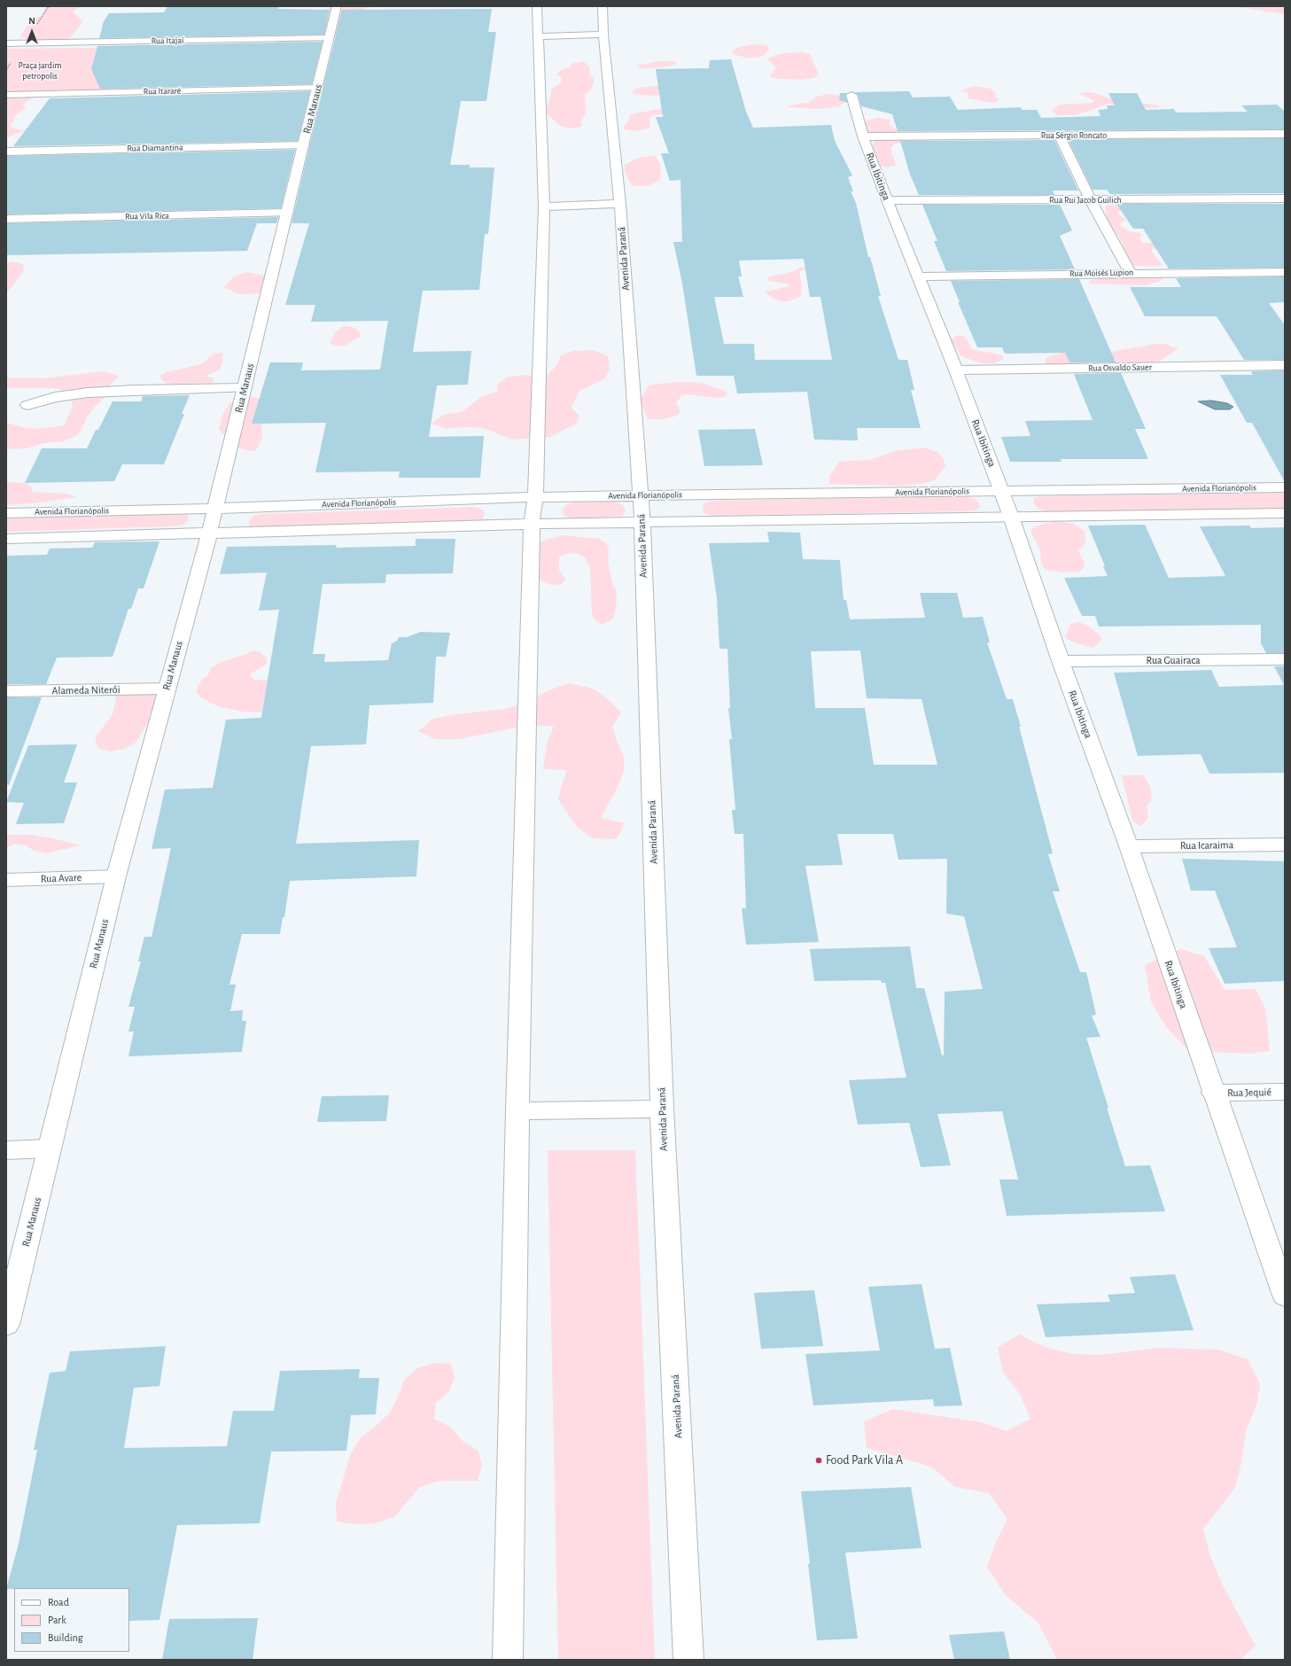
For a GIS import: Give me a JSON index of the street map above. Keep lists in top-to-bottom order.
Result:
{
  "streets": {
    "street": [
      "Rua Itajaí",
      "Rua Itararé",
      "Rua Manaus",
      "Rua Sérgio Roncato",
      "Rua Diamantina",
      "Rua Ibitinga",
      "Rua Rui Jacob Guilich",
      "Rua Vila Rica",
      "Avenida Paraná",
      "Rua Moisés Lupion",
      "Rua Osvaldo Sauer",
      "Avenida Florianópolis",
      "Rua Guairaca",
      "Alameda Niterói",
      "Rua Icaraima",
      "Rua Avare",
      "Rua Jequié"
    ]
  },
  "crossings": [
    ["Rua Itajaí", "Rua Manaus"],
    ["Rua Itararé", "Rua Manaus"],
    ["Rua Manaus", "Rua Diamantina"],
    ["Rua Manaus", "Rua Vila Rica"],
    ["Rua Manaus", "Avenida Florianópolis"],
    ["Rua Manaus", "Alameda Niterói"],
    ["Rua Manaus", "Rua Avare"],
    ["Rua Sérgio Roncato", "Rua Ibitinga"],
    ["Rua Ibitinga", "Rua Rui Jacob Guilich"],
    ["Rua Ibitinga", "Rua Moisés Lupion"],
    ["Rua Ibitinga", "Rua Osvaldo Sauer"],
    ["Rua Ibitinga", "Avenida Florianópolis"],
    ["Rua Ibitinga", "Rua Guairaca"],
    ["Rua Ibitinga", "Rua Icaraima"],
    ["Rua Ibitinga", "Rua Jequié"],
    ["Avenida Paraná", "Avenida Florianópolis"]
  ],
  "parks": ["Praça jardim petropolis"],
  "places": ["Food Park Vila A"],
  "legend": ["Road", "Park", "Building"],
  "north": "top"
}
